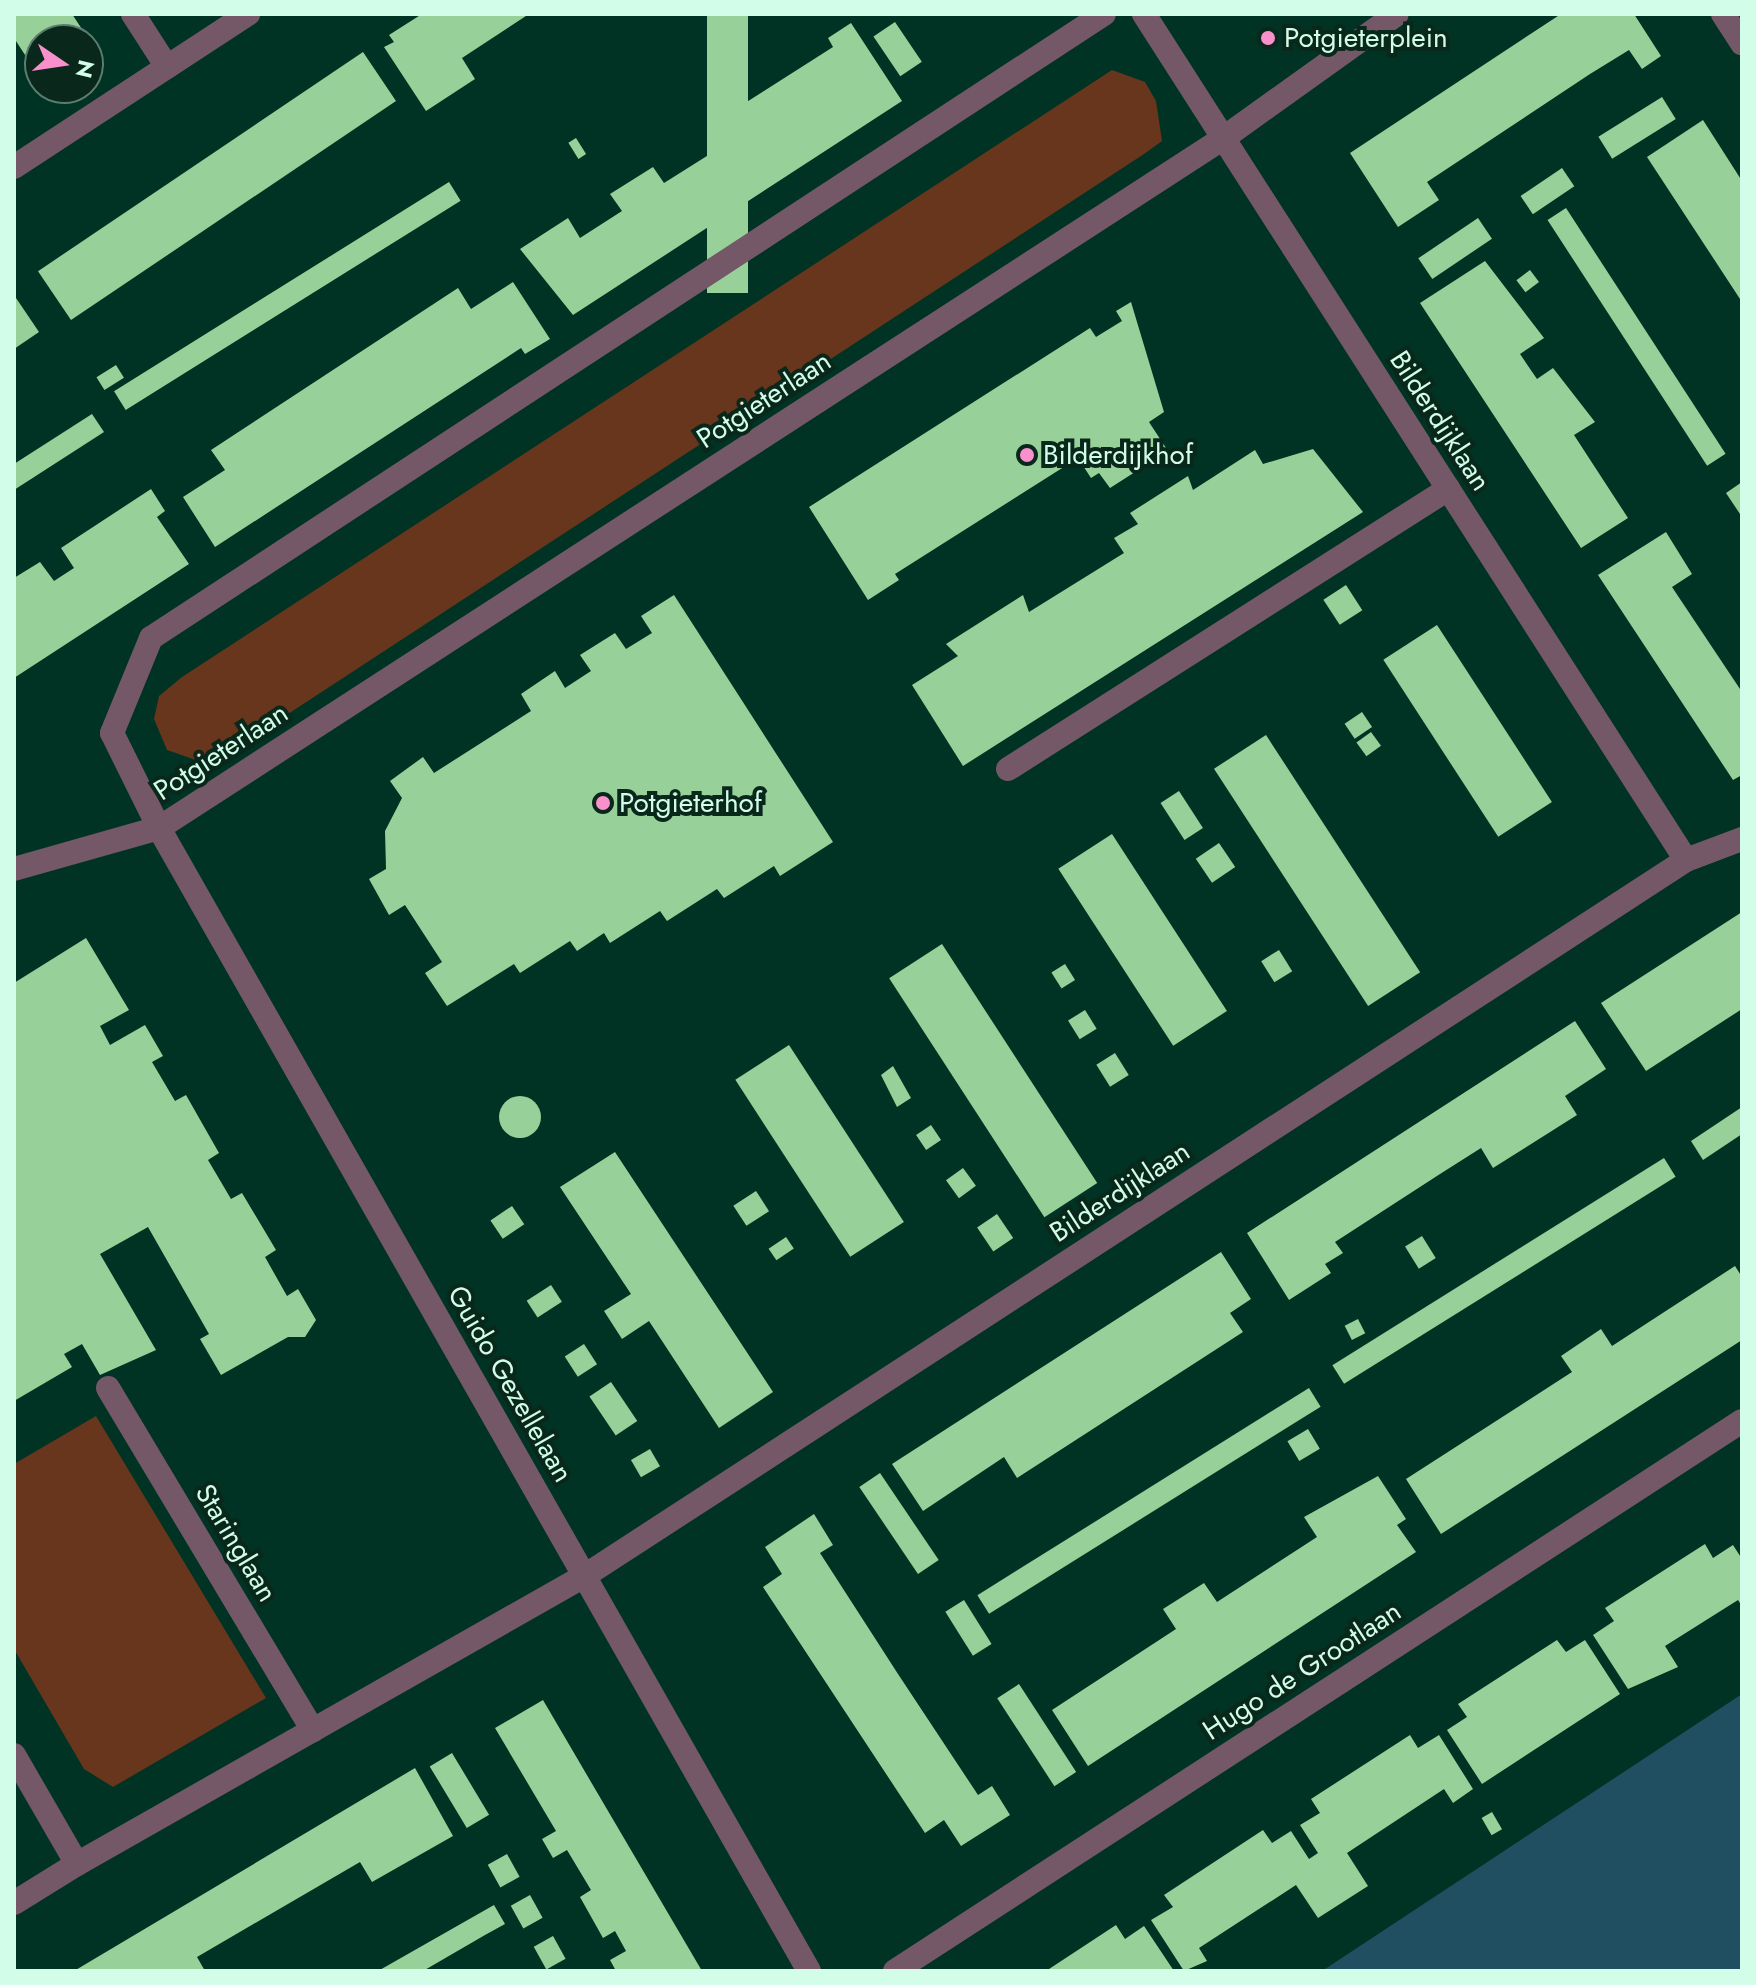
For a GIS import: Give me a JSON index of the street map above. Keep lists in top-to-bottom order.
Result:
{
  "streets": {
    "street": [
      "Potgieterlaan",
      "Bilderdijklaan",
      "Guido Gezellelaan",
      "Staringlaan",
      "Hugo de Grootlaan"
    ]
  },
  "crossings": [
    ["Potgieterlaan", "Bilderdijklaan"],
    ["Potgieterlaan", "Guido Gezellelaan"],
    ["Bilderdijklaan", "Guido Gezellelaan"]
  ],
  "places": ["Potgieterplein", "Bilderdijkhof", "Potgieterhof"],
  "north": "right"
}
